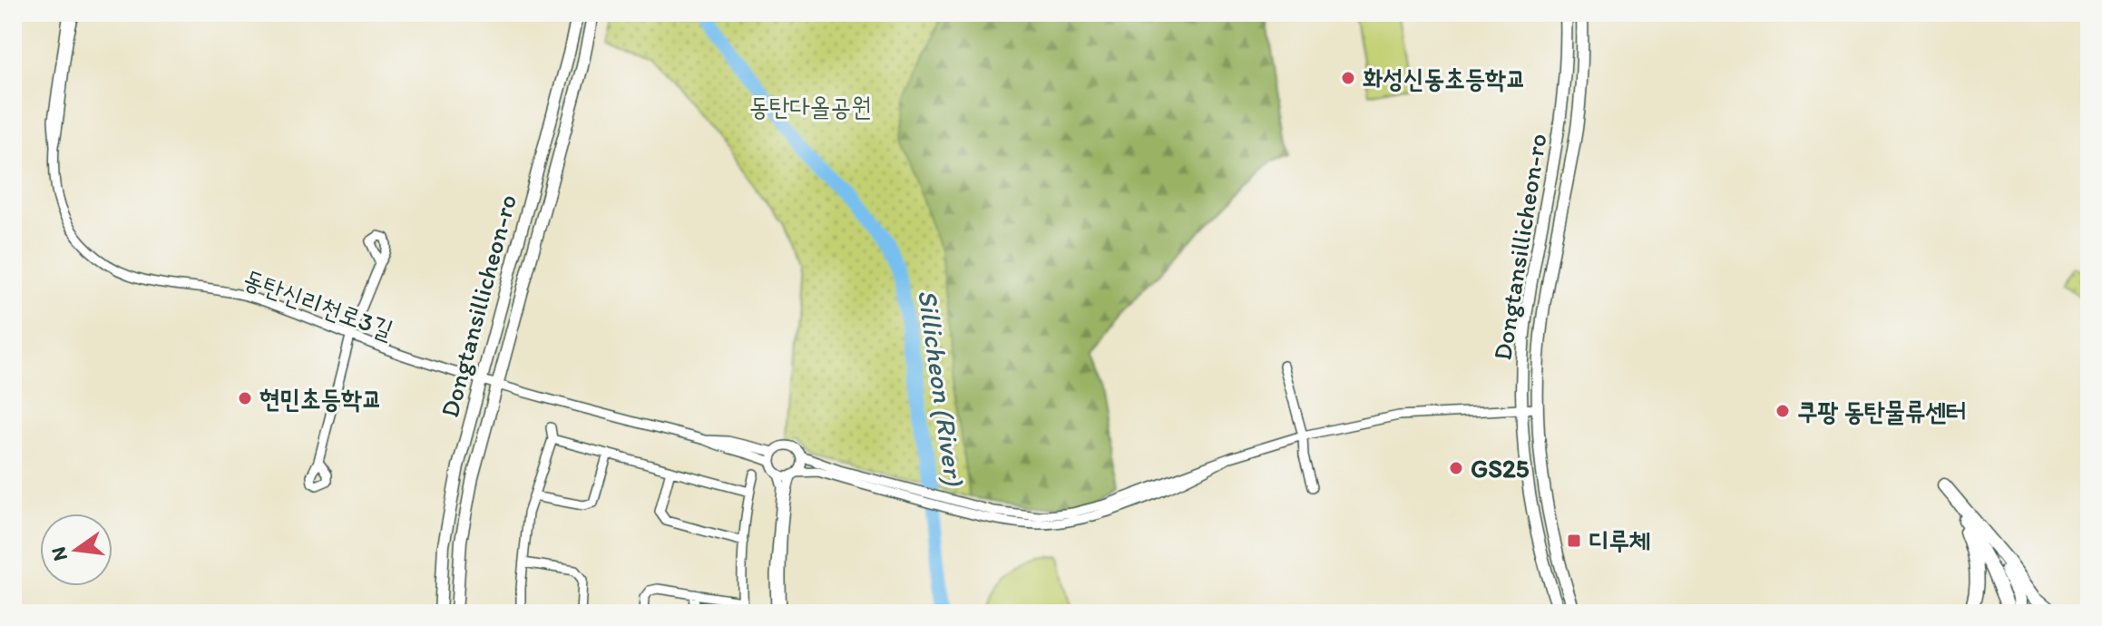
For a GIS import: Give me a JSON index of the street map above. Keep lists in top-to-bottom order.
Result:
{
  "streets": {
    "main road": ["Dongtansillicheon-ro"],
    "street": ["동탄신리천로3길"]
  },
  "crossings": [
    ["Dongtansillicheon-ro", "동탄신리천로3길"]
  ],
  "water": ["Sillicheon (River)"],
  "parks": ["동탄다올공원"],
  "places": {
    "other": [
      "화성신동초등학교",
      "현민초등학교",
      "쿠팡 동탄물류센터",
      "GS25"
    ],
    "transit": ["디루체"]
  },
  "north": "left"
}
